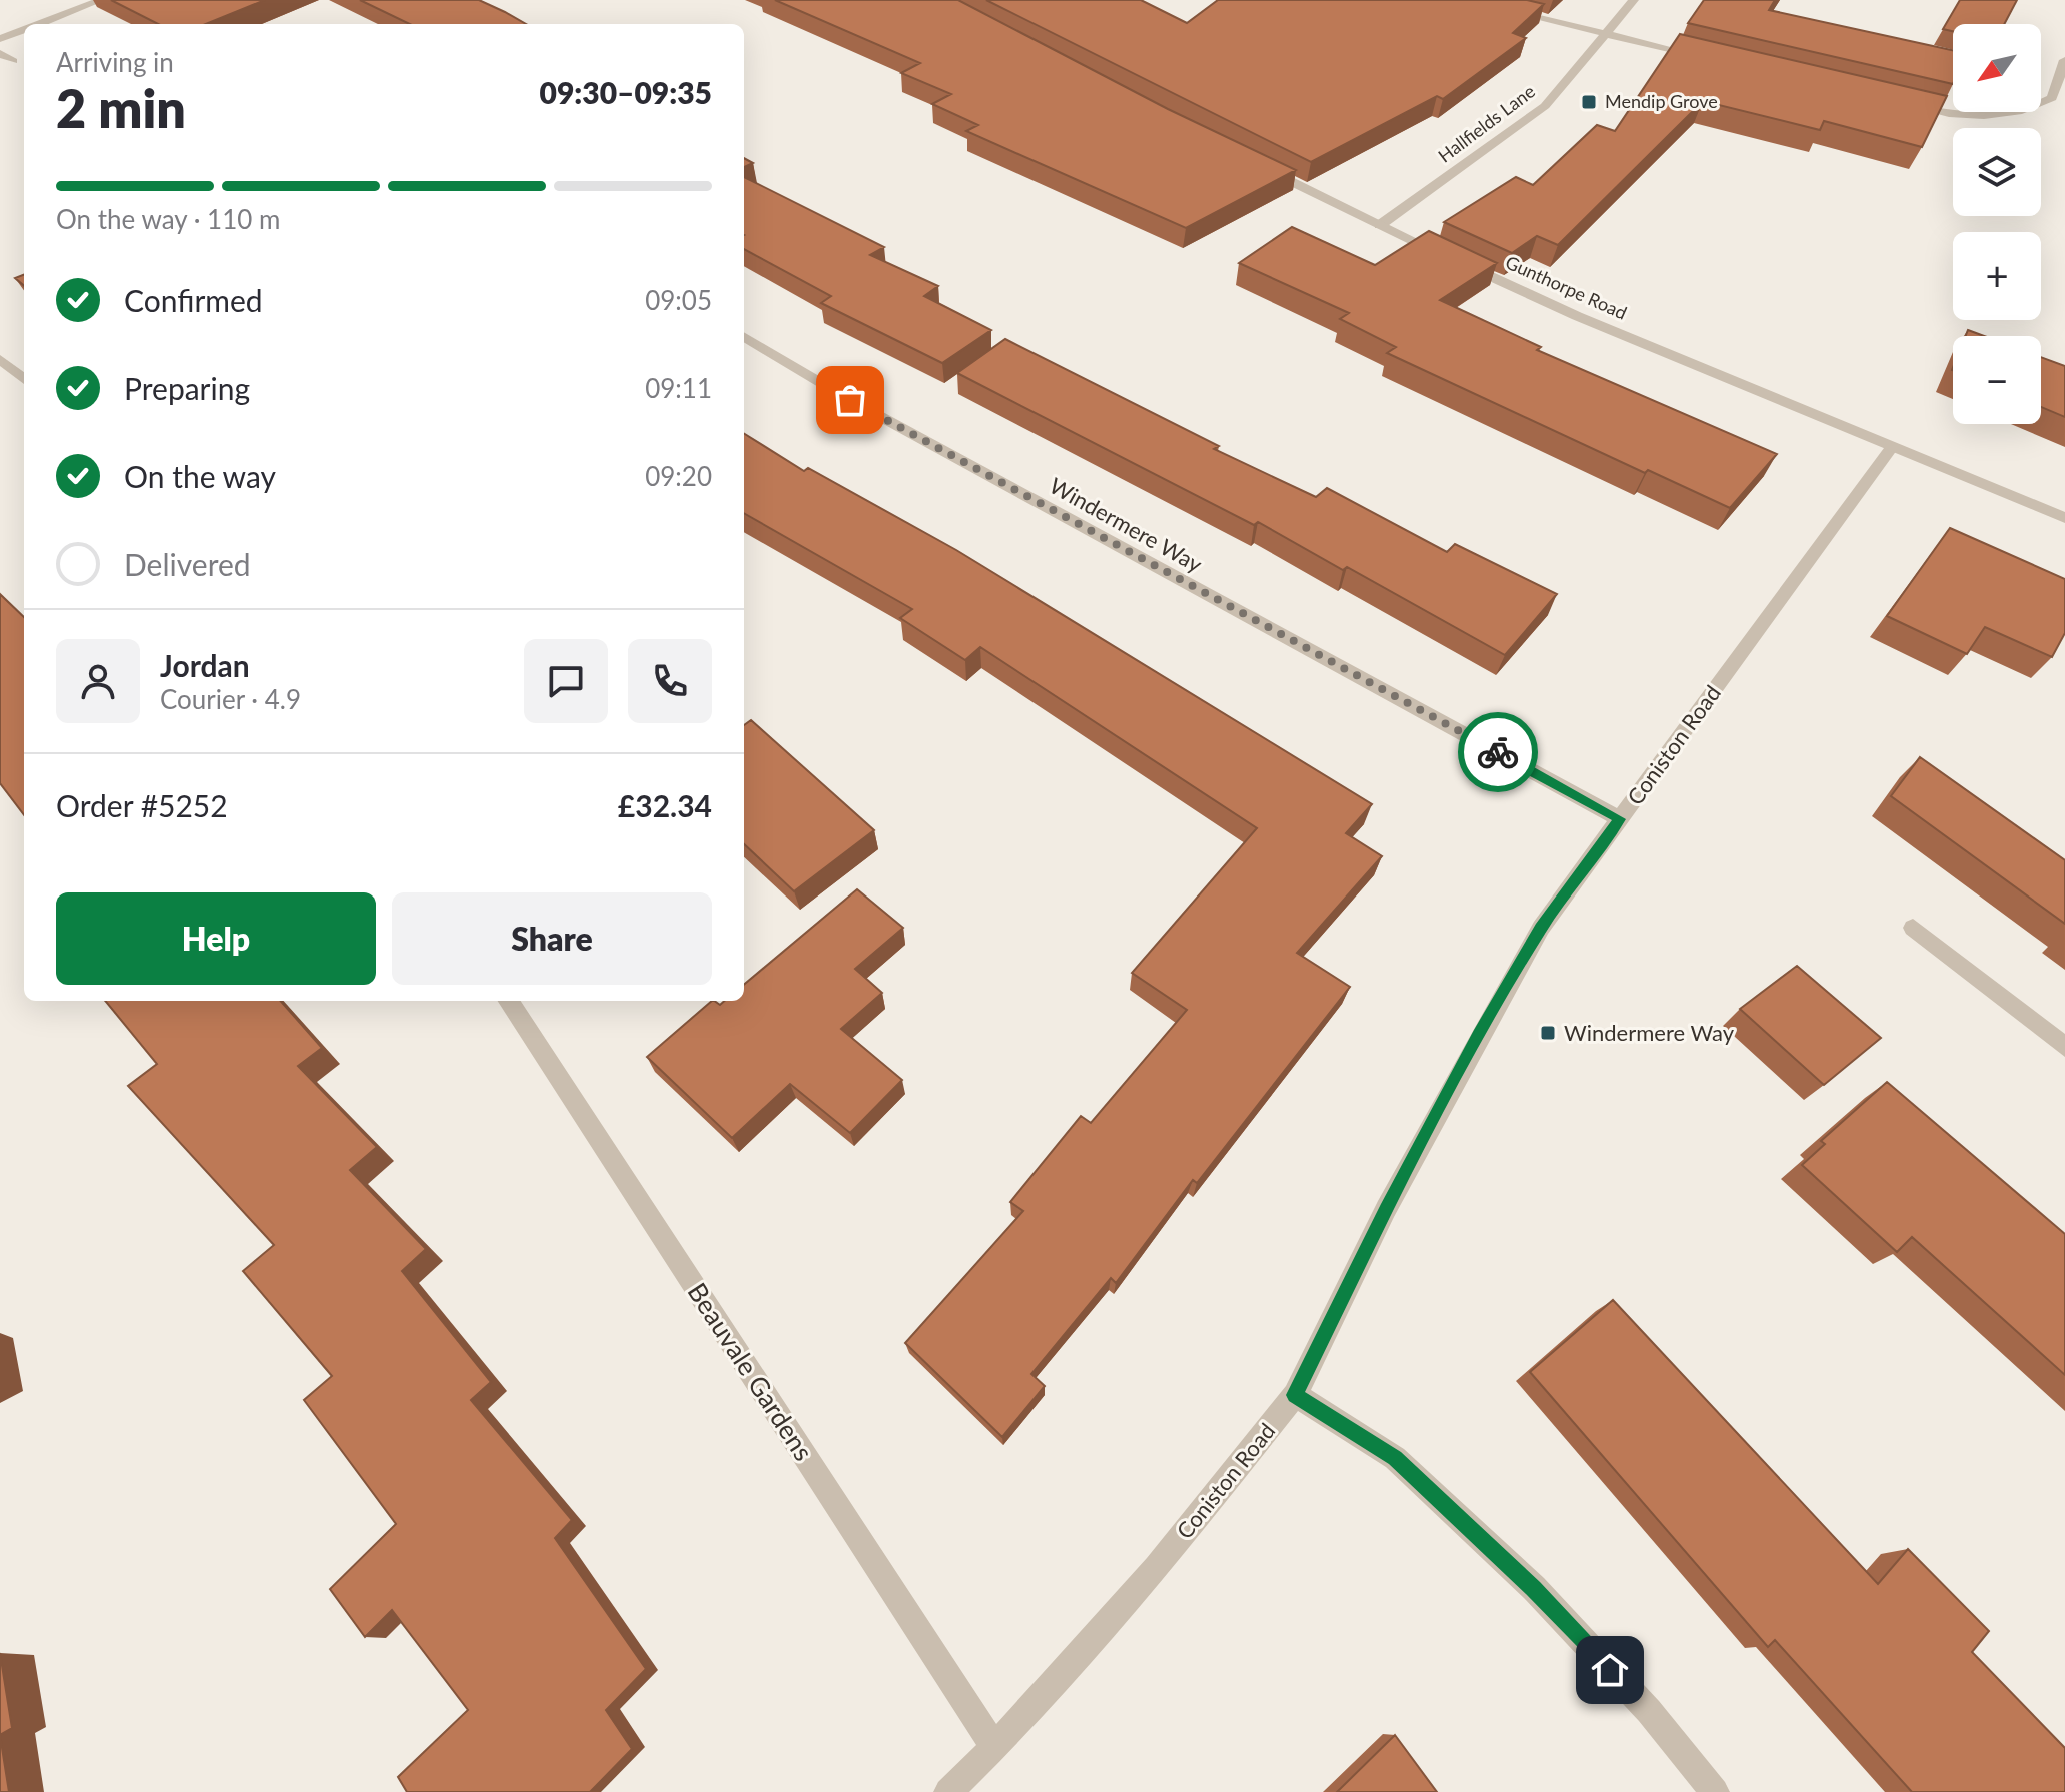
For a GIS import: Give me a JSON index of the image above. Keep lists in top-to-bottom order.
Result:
{
  "streets": {
    "street": [
      "Hallfields Lane",
      "Gunthorpe Road",
      "Windermere Way",
      "Coniston Road",
      "Beauvale Gardens"
    ]
  },
  "crossings": [
    ["Hallfields Lane", "Gunthorpe Road"],
    ["Gunthorpe Road", "Coniston Road"],
    ["Windermere Way", "Coniston Road"],
    ["Coniston Road", "Beauvale Gardens"]
  ],
  "places": {
    "transit": ["Mendip Grove", "Windermere Way"]
  },
  "north": "bottom left",
  "page": {
    "map_buttons": ["+", "−"],
    "heading": ["2 min", "Arriving in", "09:30–09:35"],
    "panel": [
      "Jordan",
      "Courier · 4.9",
      "Order #5252",
      "£32.34"
    ],
    "bar": "On the way · 110 m",
    "list": [
      ["Confirmed", "09:05"],
      ["Preparing", "09:11"],
      ["On the way", "09:20"],
      "Delivered"
    ],
    "buttons": ["Help", "Share"]
  }
}
